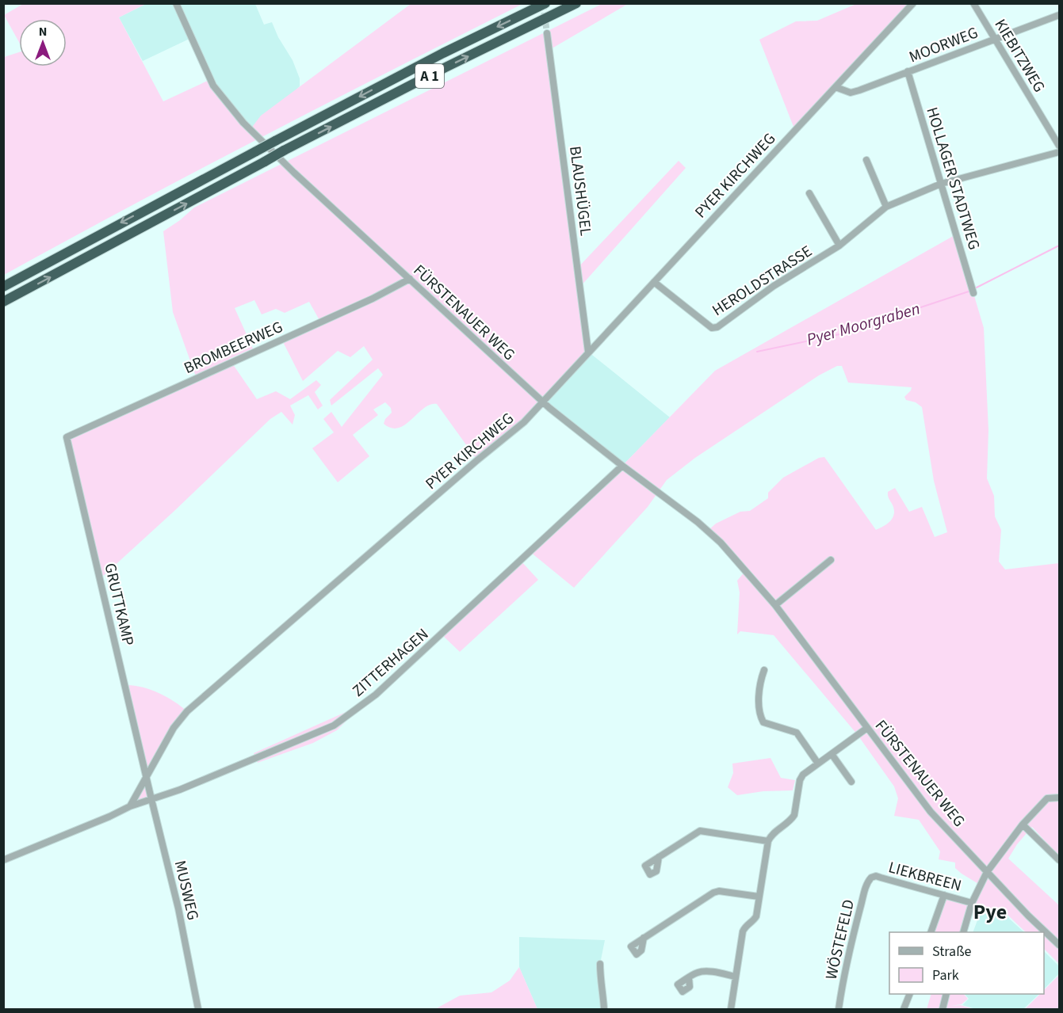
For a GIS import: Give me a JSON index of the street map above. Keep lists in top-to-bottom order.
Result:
{
  "streets": {
    "highway": ["A 1"],
    "street": [
      "MOORWEG",
      "KIEBITZWEG",
      "PYER KIRCHWEG",
      "HOLLAGER STADTWEG",
      "BLAUSHÜGEL",
      "HEROLDSTRASSE",
      "FÜRSTENAUER WEG",
      "BROMBEERWEG",
      "GRUTTKAMP",
      "ZITTERHAGEN",
      "LIEKBREEN",
      "MUSWEG",
      "WÖSTEFELD"
    ]
  },
  "crossings": [
    ["MOORWEG", "KIEBITZWEG"],
    ["MOORWEG", "PYER KIRCHWEG"],
    ["MOORWEG", "HOLLAGER STADTWEG"],
    ["PYER KIRCHWEG", "BLAUSHÜGEL"],
    ["PYER KIRCHWEG", "HEROLDSTRASSE"],
    ["PYER KIRCHWEG", "FÜRSTENAUER WEG"],
    ["PYER KIRCHWEG", "GRUTTKAMP"],
    ["PYER KIRCHWEG", "ZITTERHAGEN"],
    ["PYER KIRCHWEG", "MUSWEG"],
    ["HOLLAGER STADTWEG", "HEROLDSTRASSE"],
    ["FÜRSTENAUER WEG", "BROMBEERWEG"],
    ["FÜRSTENAUER WEG", "ZITTERHAGEN"],
    ["BROMBEERWEG", "GRUTTKAMP"],
    ["GRUTTKAMP", "MUSWEG"],
    ["ZITTERHAGEN", "MUSWEG"],
    ["LIEKBREEN", "WÖSTEFELD"]
  ],
  "districts": ["Pye"],
  "water": ["Pyer Moorgraben"],
  "legend": ["Straße", "Park"],
  "north": "top"
}
